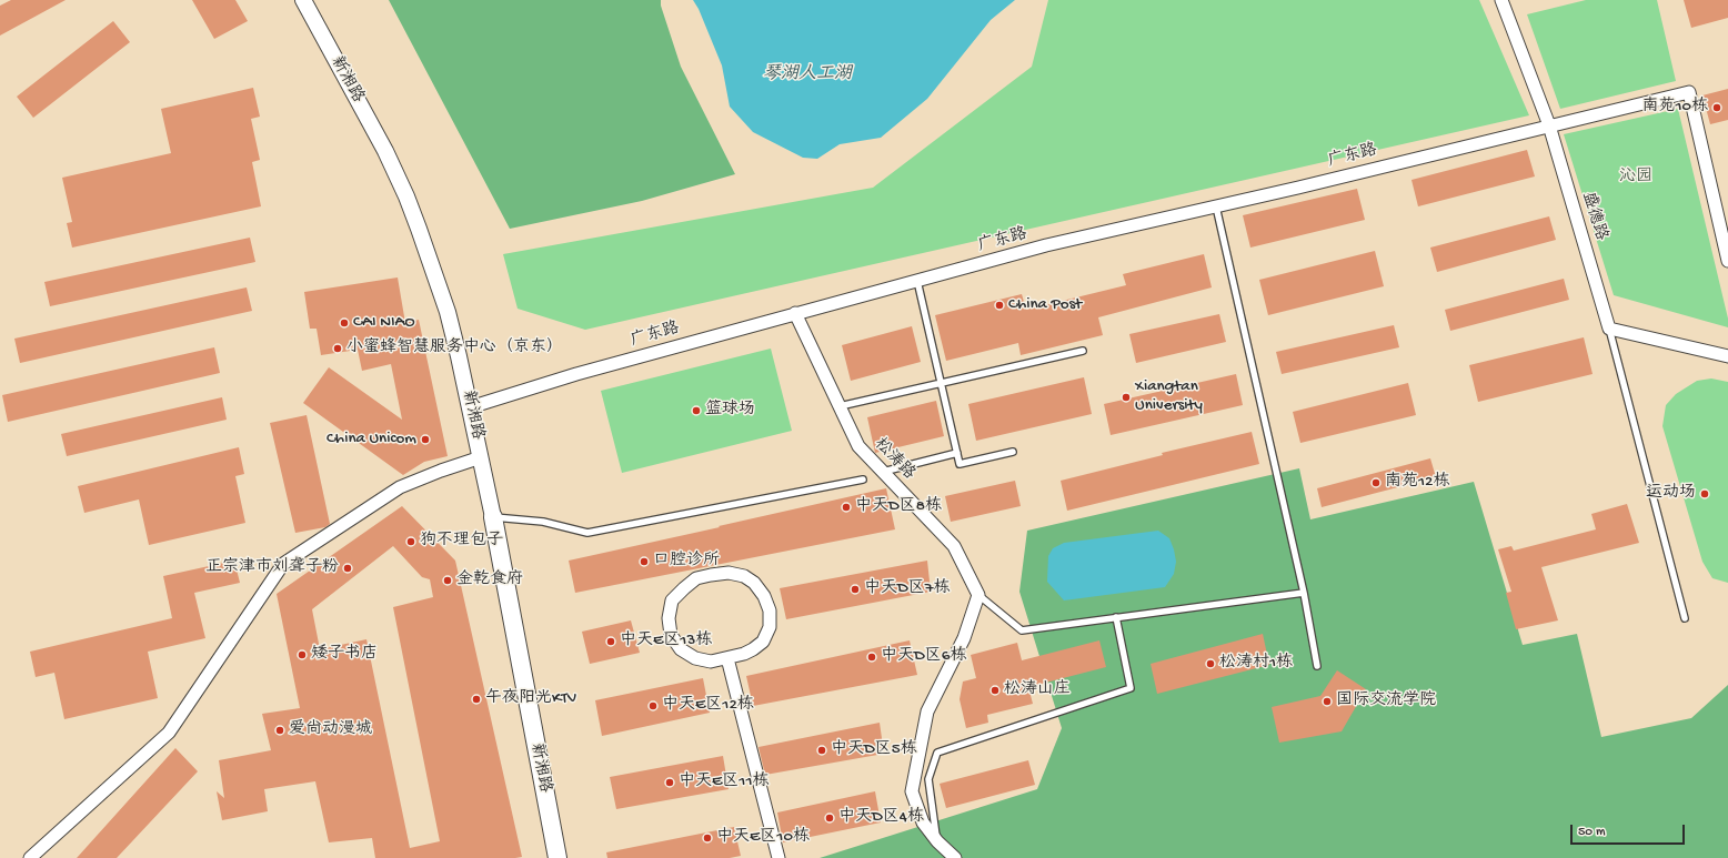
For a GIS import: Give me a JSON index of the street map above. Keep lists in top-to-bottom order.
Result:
{
  "streets": {
    "main road": ["新湘路"],
    "street": ["广东路", "盛德路", "松涛路"]
  },
  "crossings": [
    ["新湘路", "广东路"],
    ["广东路", "盛德路"],
    ["广东路", "松涛路"]
  ],
  "water": ["琴湖人工湖"],
  "parks": ["沁园"],
  "places": [
    "南苑10栋",
    "China Post",
    "CAI NIAO",
    "小蜜蜂智慧服务中心（京东）",
    "Xiangtan University",
    "篮球场",
    "China Unicom",
    "南苑12栋",
    "运动场",
    "中天D区8栋",
    "狗不理包子",
    "口腔诊所",
    "正宗津市刘聋子粉",
    "金乾食府",
    "中天D区7栋",
    "中天E区13栋",
    "矮子书店",
    "中天D区6栋",
    "松涛村1栋",
    "松涛山庄",
    "午夜阳光KTV",
    "国际交流学院",
    "中天E区12栋",
    "爱尚动漫城",
    "中天D区5栋",
    "中天E区11栋",
    "中天D区4栋",
    "中天E区10栋"
  ],
  "scale_bar": "50 m"
}
